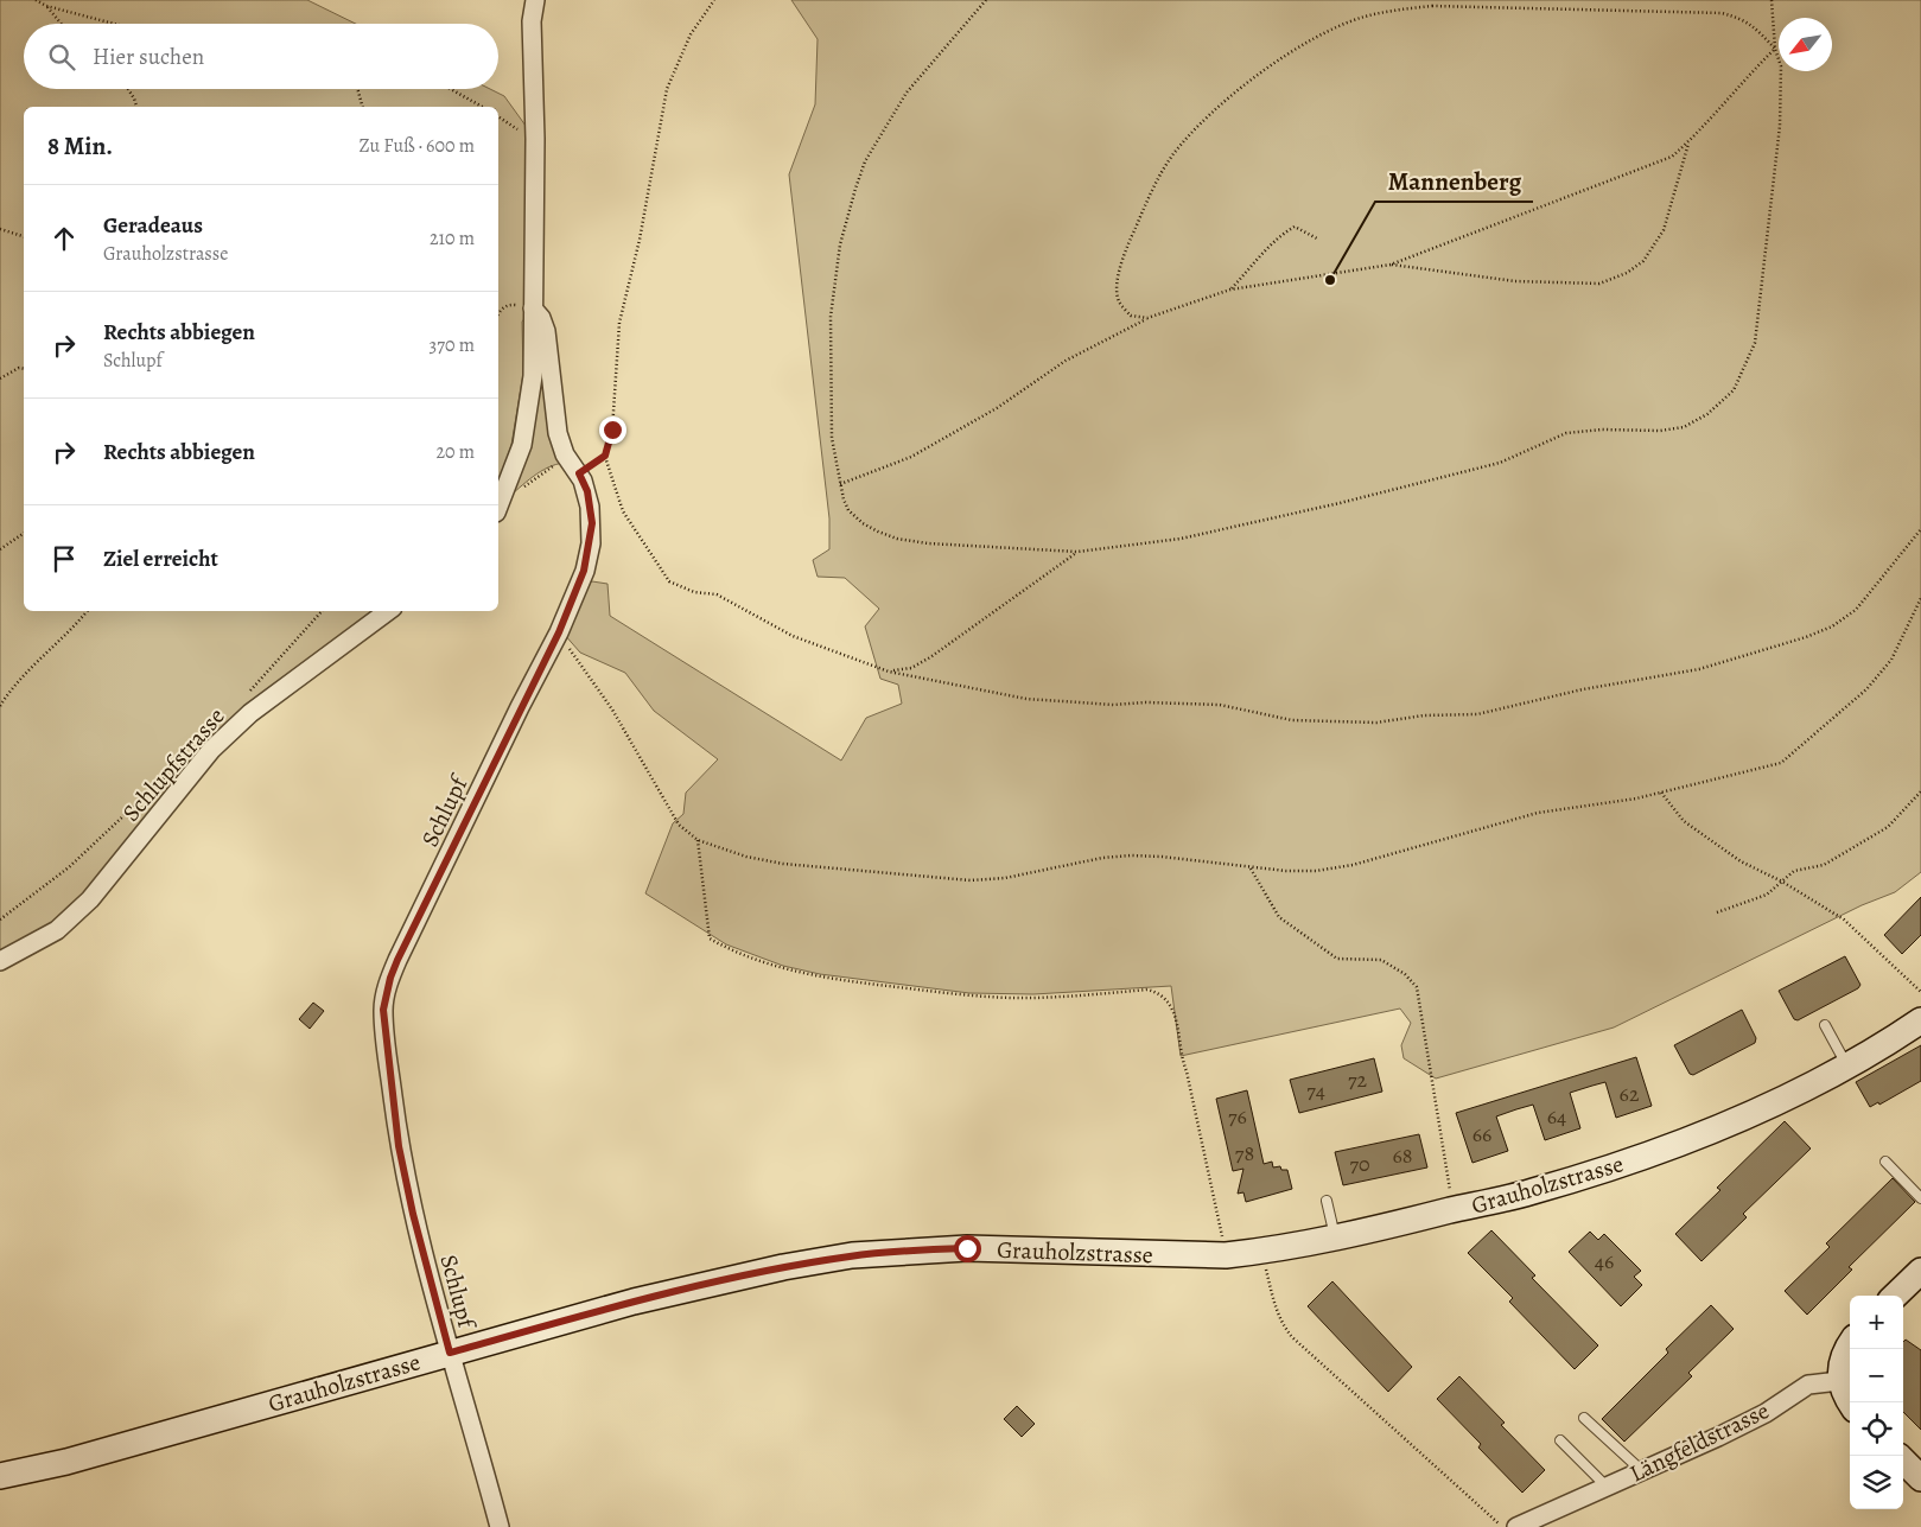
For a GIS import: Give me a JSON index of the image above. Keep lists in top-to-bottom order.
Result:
{
  "streets": {
    "street": [
      "Schlupfstrasse",
      "Schlupf",
      "Grauholzstrasse",
      "Längfeldstrasse"
    ]
  },
  "crossings": [
    ["Schlupf", "Grauholzstrasse"]
  ],
  "places": ["Mannenberg"],
  "house_numbers": [
    "72",
    "74",
    "62",
    "76",
    "64",
    "66",
    "78",
    "68",
    "70",
    "46"
  ],
  "north": "bottom left",
  "page": {
    "search": "Hier suchen",
    "heading": ["8 Min.", "Zu Fuß · 600 m"],
    "list": [
      ["Geradeaus", "Grauholzstrasse", "210 m"],
      ["Rechts abbiegen", "Schlupf", "370 m"],
      ["Rechts abbiegen", "20 m"],
      "Ziel erreicht"
    ],
    "map_buttons": ["+", "−"]
  }
}
